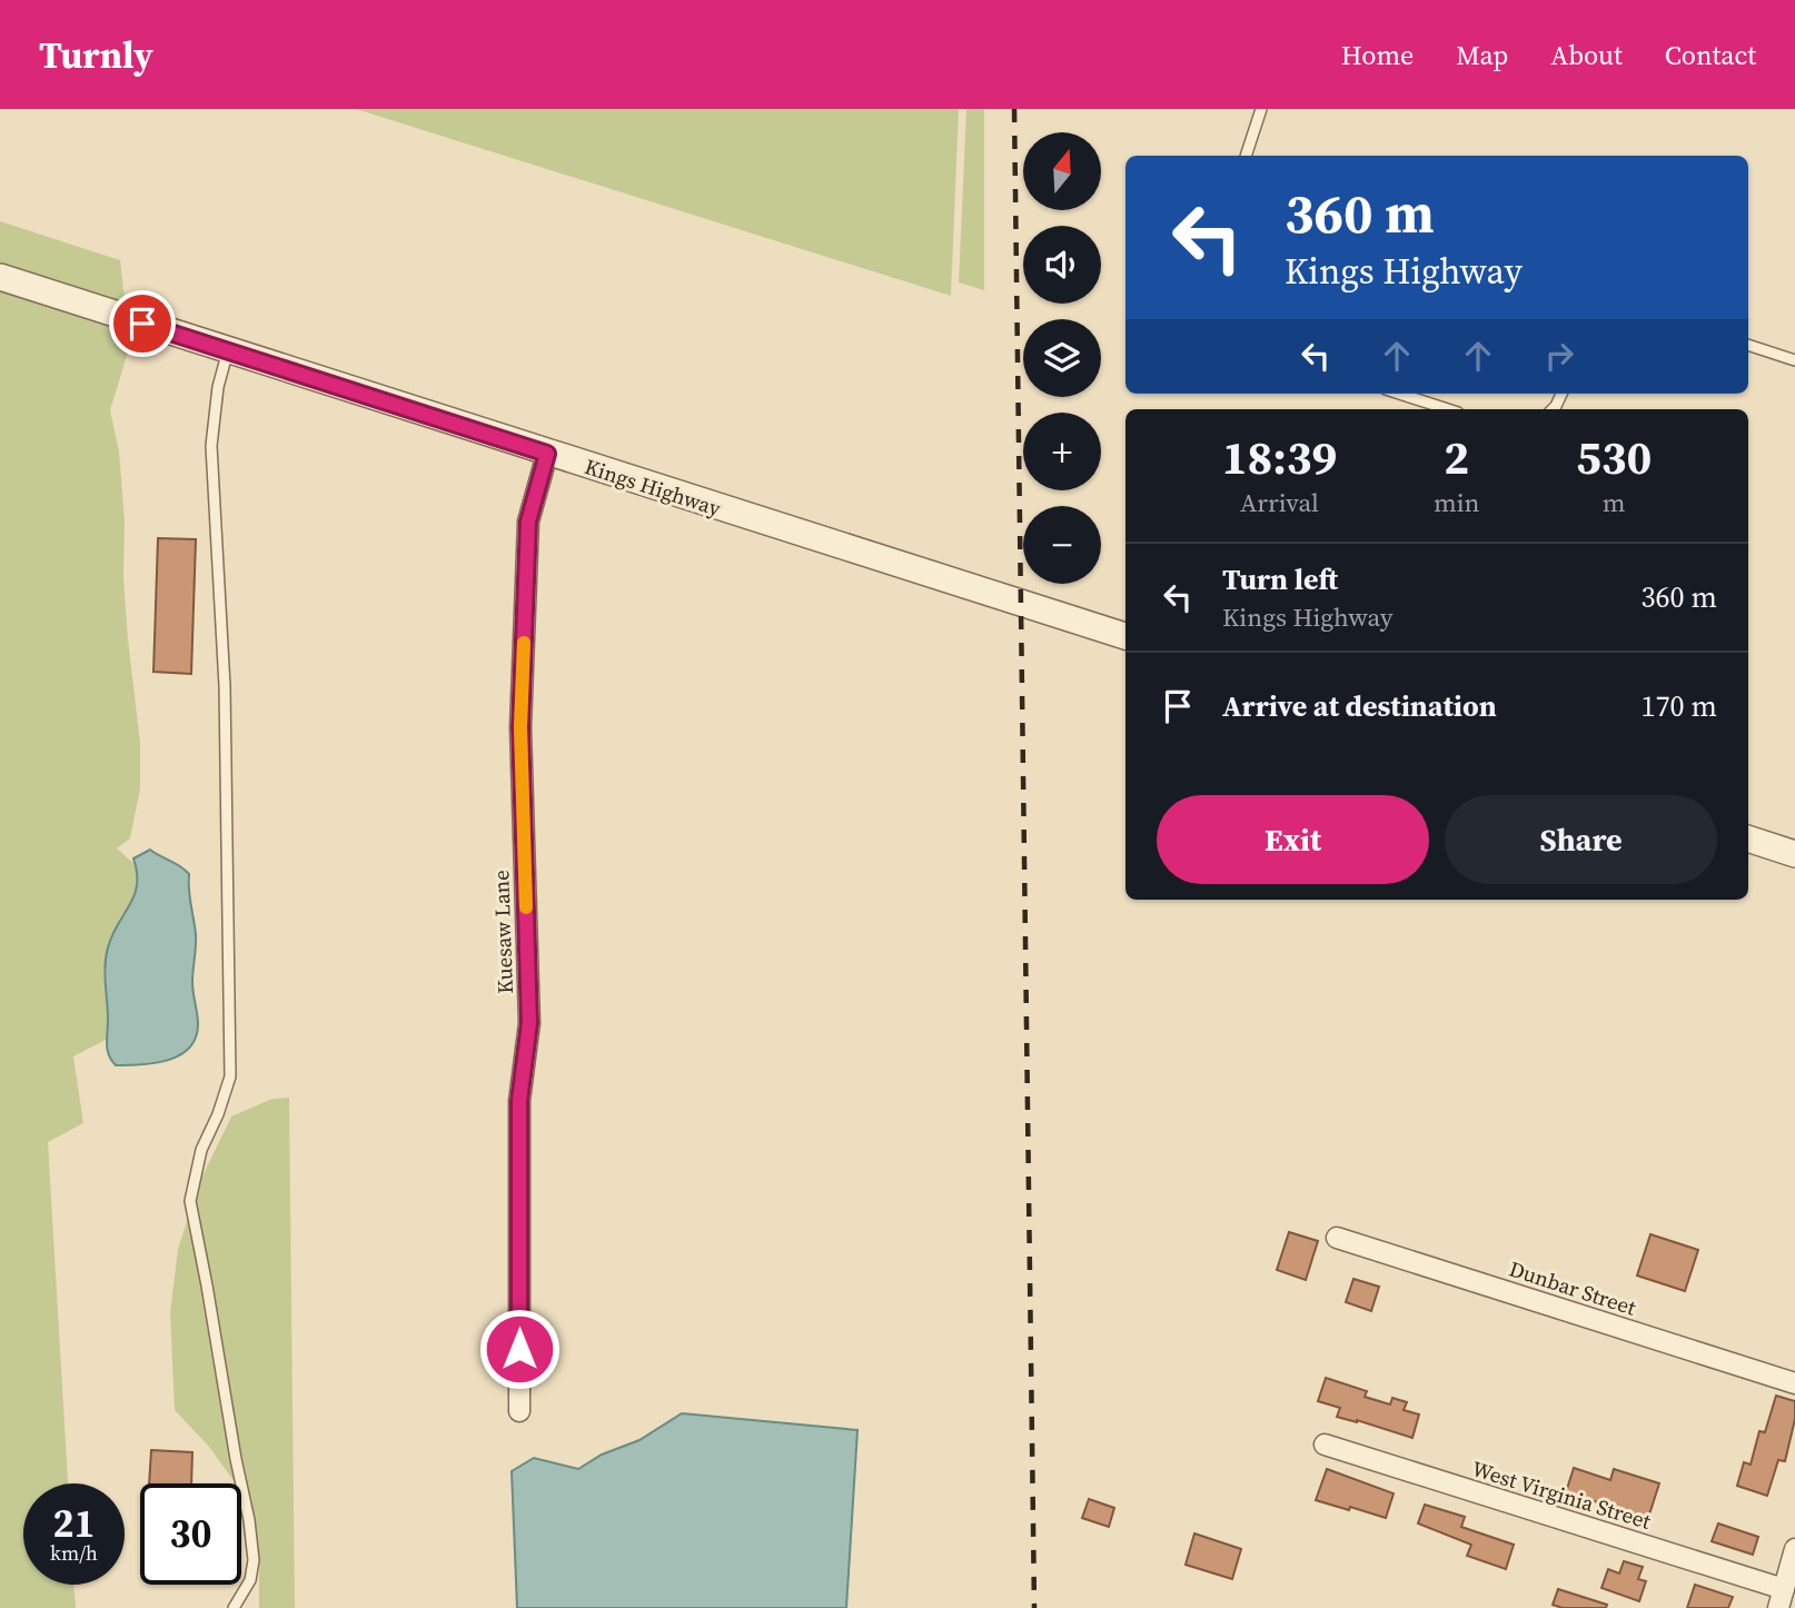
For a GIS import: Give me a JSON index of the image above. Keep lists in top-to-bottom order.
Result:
{
  "streets": {
    "street": [
      "Kings Highway",
      "Kuesaw Lane",
      "Dunbar Street",
      "West Virginia Street"
    ]
  },
  "crossings": [
    ["Kings Highway", "Kuesaw Lane"]
  ],
  "north": "top",
  "page": {
    "header": "Turnly",
    "nav": [
      "Home",
      "Map",
      "About",
      "Contact"
    ],
    "map_buttons": ["+", "−"],
    "turn": ["360 m", "Kings Highway"],
    "eta": [
      "18:39",
      "Arrival",
      "2",
      "min",
      "530",
      "m"
    ],
    "list": [
      {
        "name": "Turn left",
        "note": "Kings Highway",
        "value": "360 m"
      },
      {
        "name": "Arrive at destination",
        "value": "170 m"
      }
    ],
    "buttons": ["Exit", "Share"],
    "speed": "21 km/h",
    "limit": "30"
  }
}
